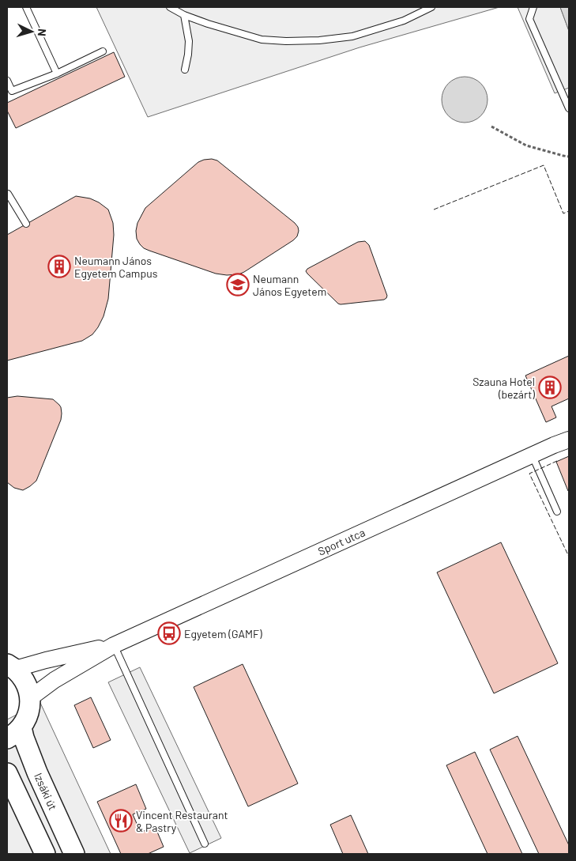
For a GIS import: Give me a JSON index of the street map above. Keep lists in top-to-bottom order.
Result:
{
  "streets": {
    "main road": ["Izsáki út"],
    "street": ["Sport utca"]
  },
  "places": {
    "building": ["Neumann János Egyetem Campus", "Szauna Hotel (bezárt)"],
    "school or university": ["Neumann János Egyetem"],
    "bus stop": ["Egyetem (GAMF)"],
    "restaurant": ["Vincent Restaurant & Pastry"]
  },
  "north": "right"
}
